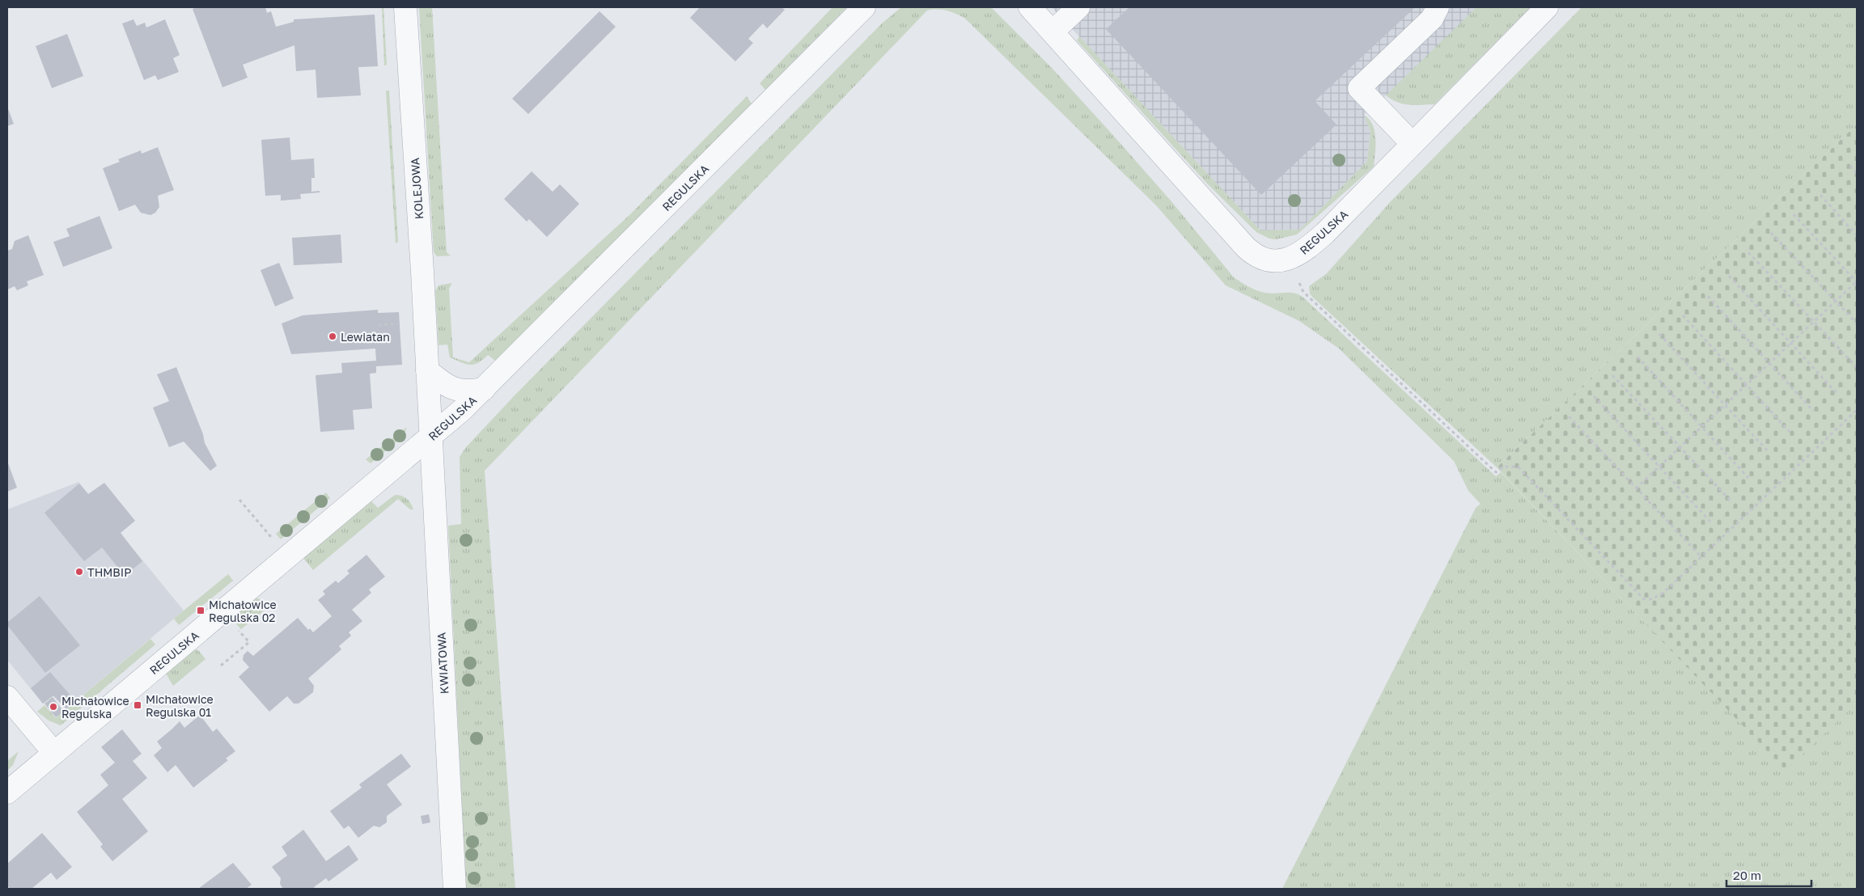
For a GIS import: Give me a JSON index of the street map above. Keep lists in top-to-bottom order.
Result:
{
  "streets": {
    "street": ["REGULSKA", "KOLEJOWA", "KWIATOWA"]
  },
  "crossings": [
    ["REGULSKA", "KOLEJOWA"],
    ["REGULSKA", "KWIATOWA"],
    ["KOLEJOWA", "KWIATOWA"]
  ],
  "places": {
    "other": ["Lewiatan", "THMBIP", "Michałowice Regulska"],
    "transit": ["Michałowice Regulska 02", "Michałowice Regulska 01"]
  },
  "scale_bar": "20 m"
}
